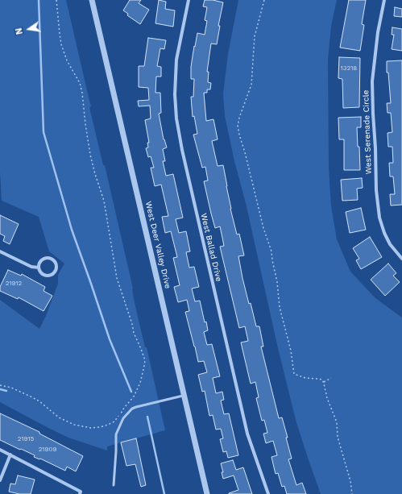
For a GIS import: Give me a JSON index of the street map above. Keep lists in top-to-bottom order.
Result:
{
  "streets": {
    "street": ["West Serenade Circle", "West Deer Valley Drive", "West Ballad Drive"]
  },
  "house_numbers": [
    "13218",
    "21912",
    "21915",
    "21909"
  ],
  "north": "left"
}
